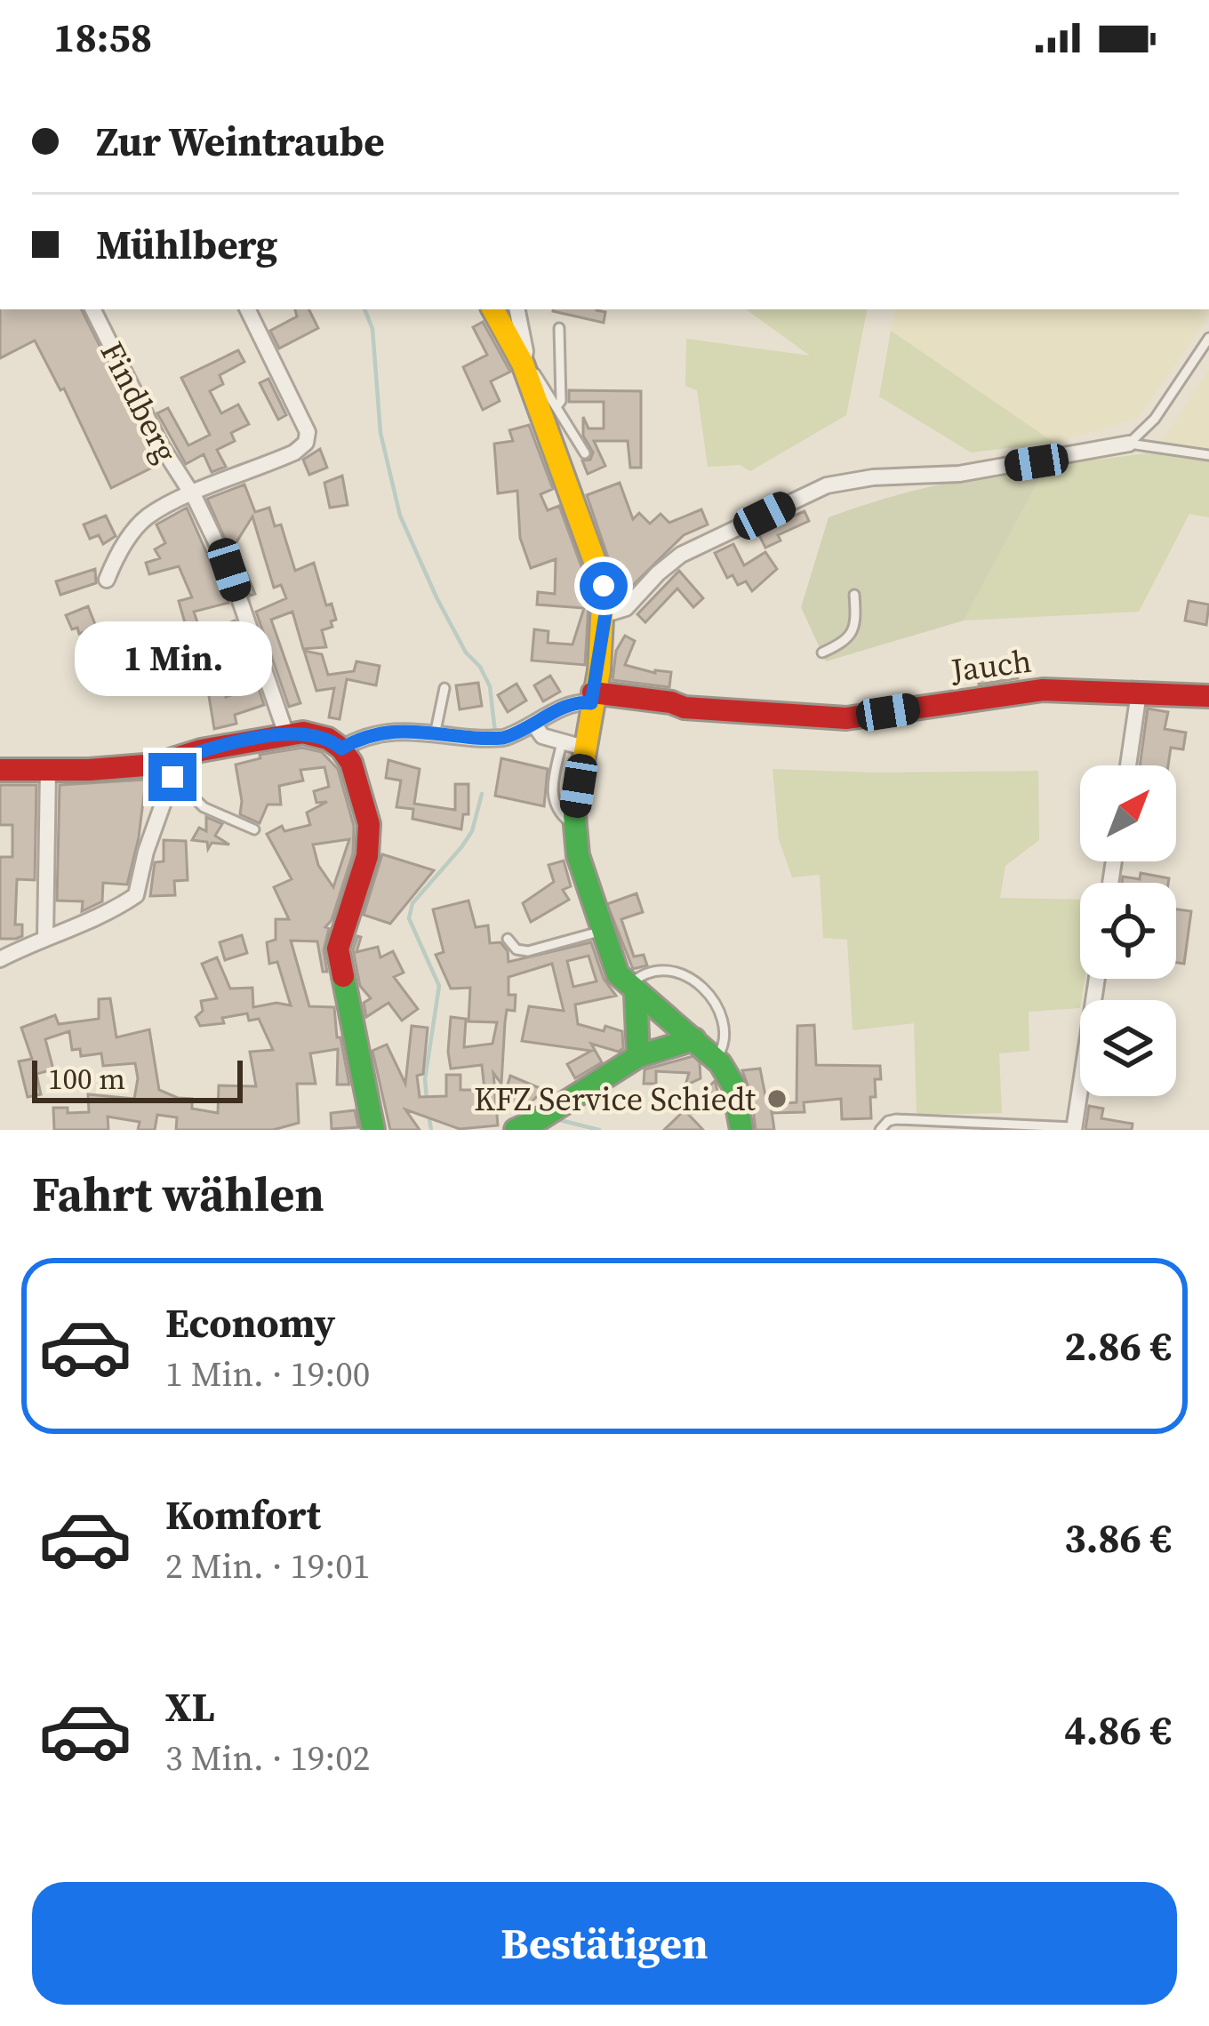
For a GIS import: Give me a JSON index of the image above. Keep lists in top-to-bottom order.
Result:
{
  "streets": {
    "street": ["Findberg", "Jauch"]
  },
  "places": ["KFZ Service Schiedt"],
  "scale_bar": "100 m",
  "north": "top right",
  "page": {
    "status": "18:58",
    "banner": ["Zur Weintraube", "Mühlberg"],
    "bubble": "1 Min.",
    "scale": "100 m",
    "heading": "Fahrt wählen",
    "list": [
      {
        "name": "Economy",
        "note": "1 Min. · 19:00",
        "value": "2.86 €"
      },
      {
        "name": "Komfort",
        "note": "2 Min. · 19:01",
        "value": "3.86 €"
      },
      {
        "name": "XL",
        "note": "3 Min. · 19:02",
        "value": "4.86 €"
      }
    ],
    "buttons": "Bestätigen"
  }
}
